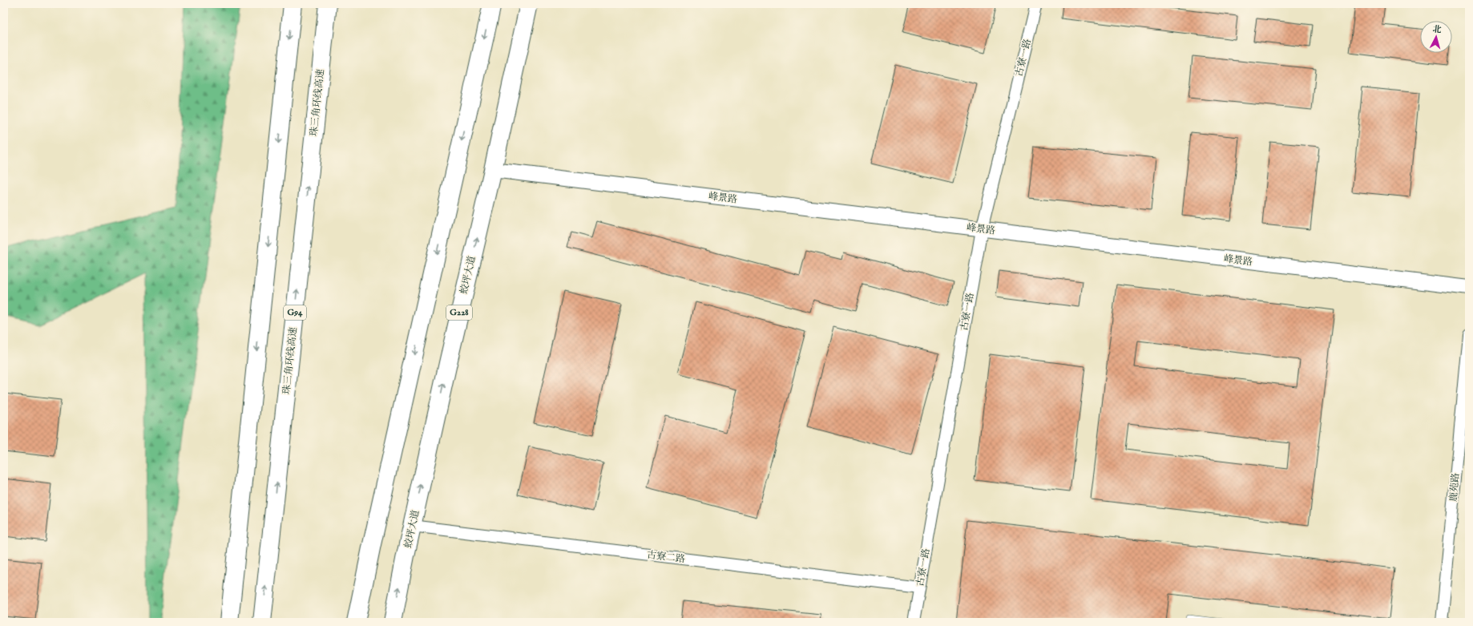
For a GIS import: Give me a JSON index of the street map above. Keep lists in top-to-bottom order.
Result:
{
  "streets": {
    "highway": [
      "珠三角环线高速",
      "蛟坪大道",
      "G94",
      "G228"
    ],
    "street": [
      "古寮一路",
      "峰景路",
      "鹿苑路",
      "古寮二路"
    ]
  },
  "crossings": [
    ["古寮一路", "峰景路"],
    ["古寮一路", "古寮二路"],
    ["峰景路", "蛟坪大道"],
    ["蛟坪大道", "古寮二路"]
  ],
  "north": "top"
}
